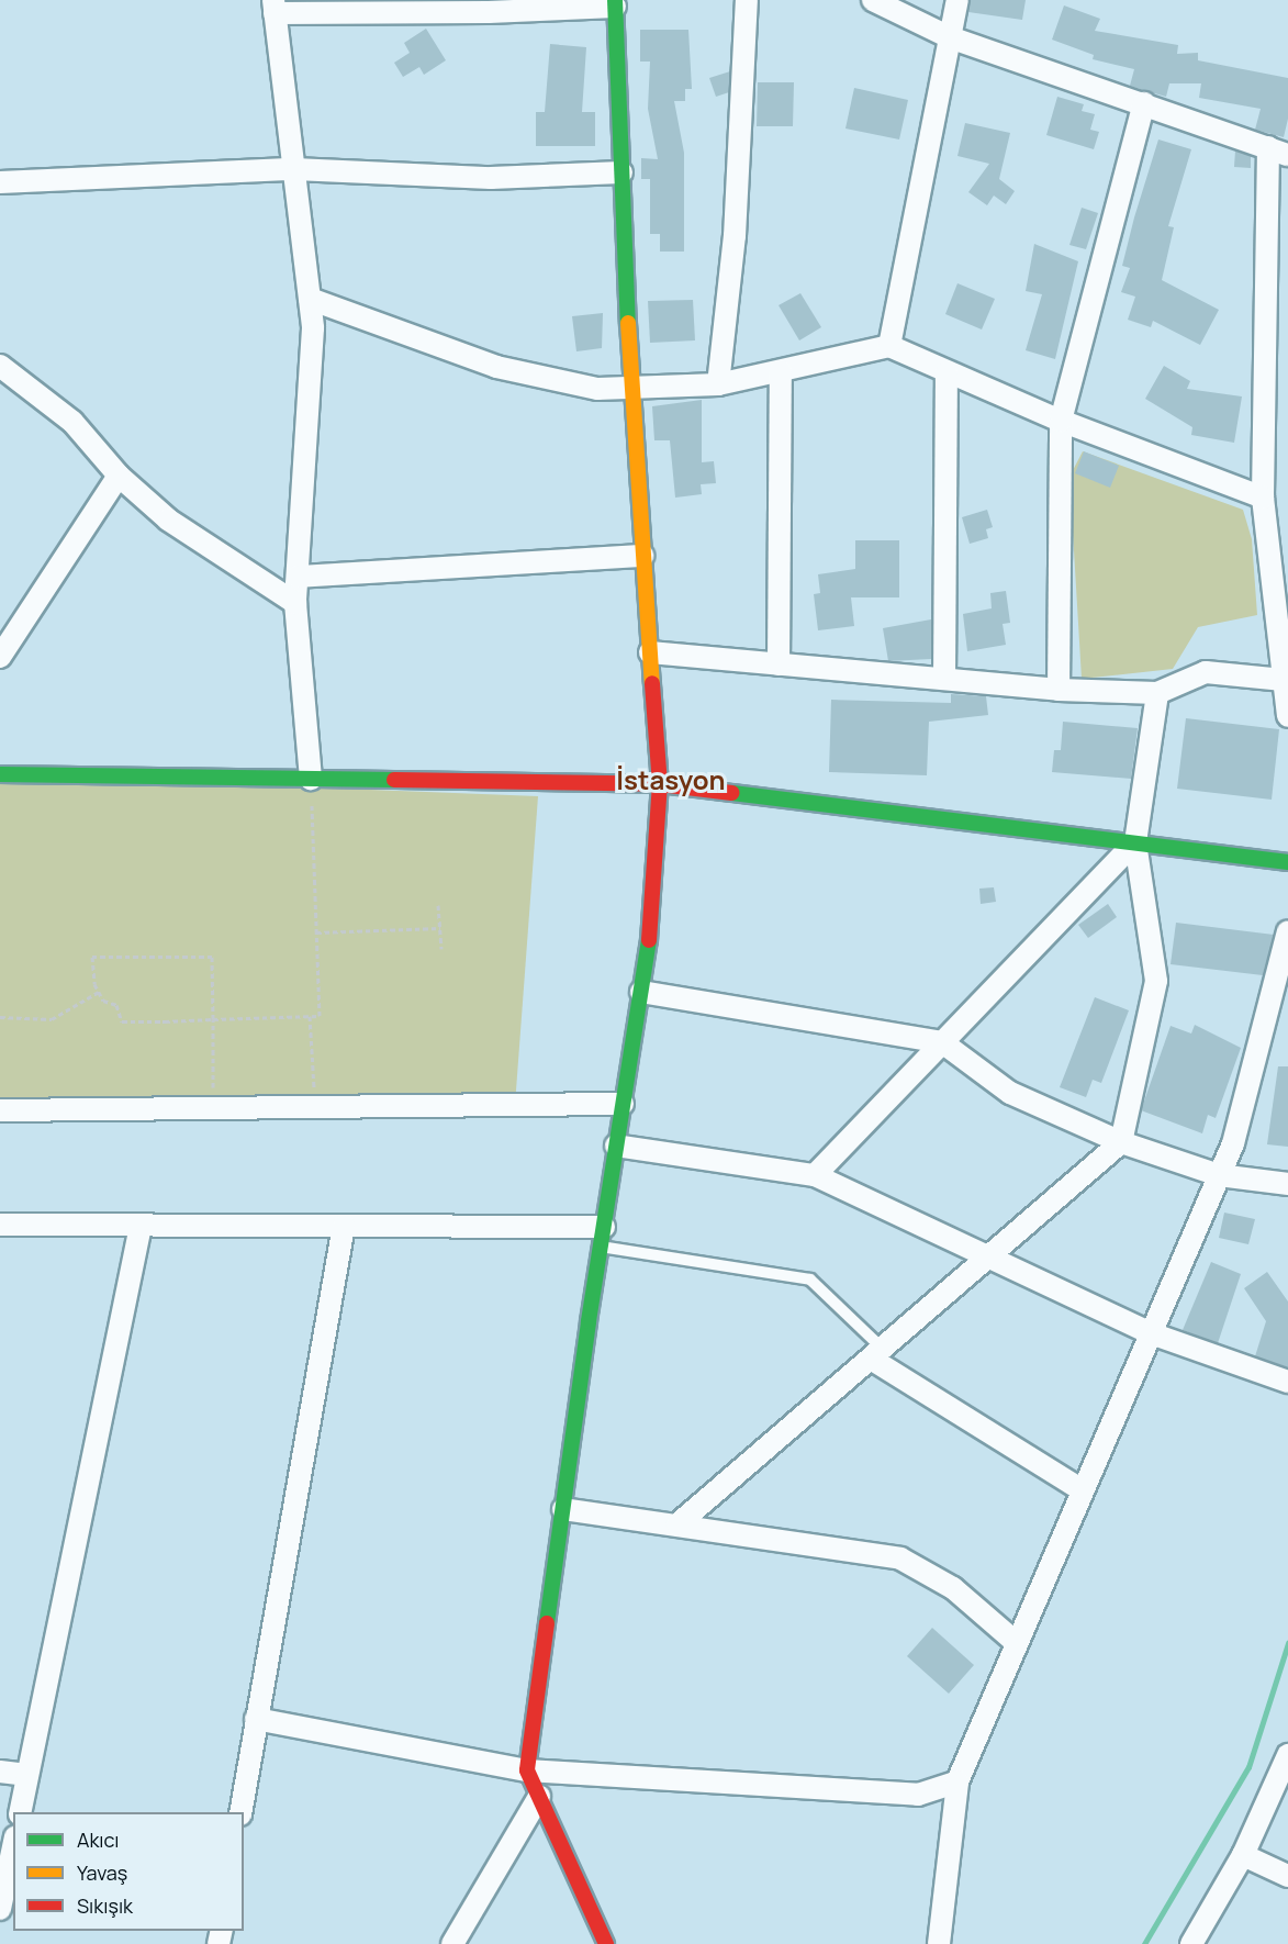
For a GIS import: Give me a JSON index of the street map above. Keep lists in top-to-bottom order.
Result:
{
  "districts": ["İstasyon"],
  "legend": ["Akıcı", "Yavaş", "Sıkışık"]
}
